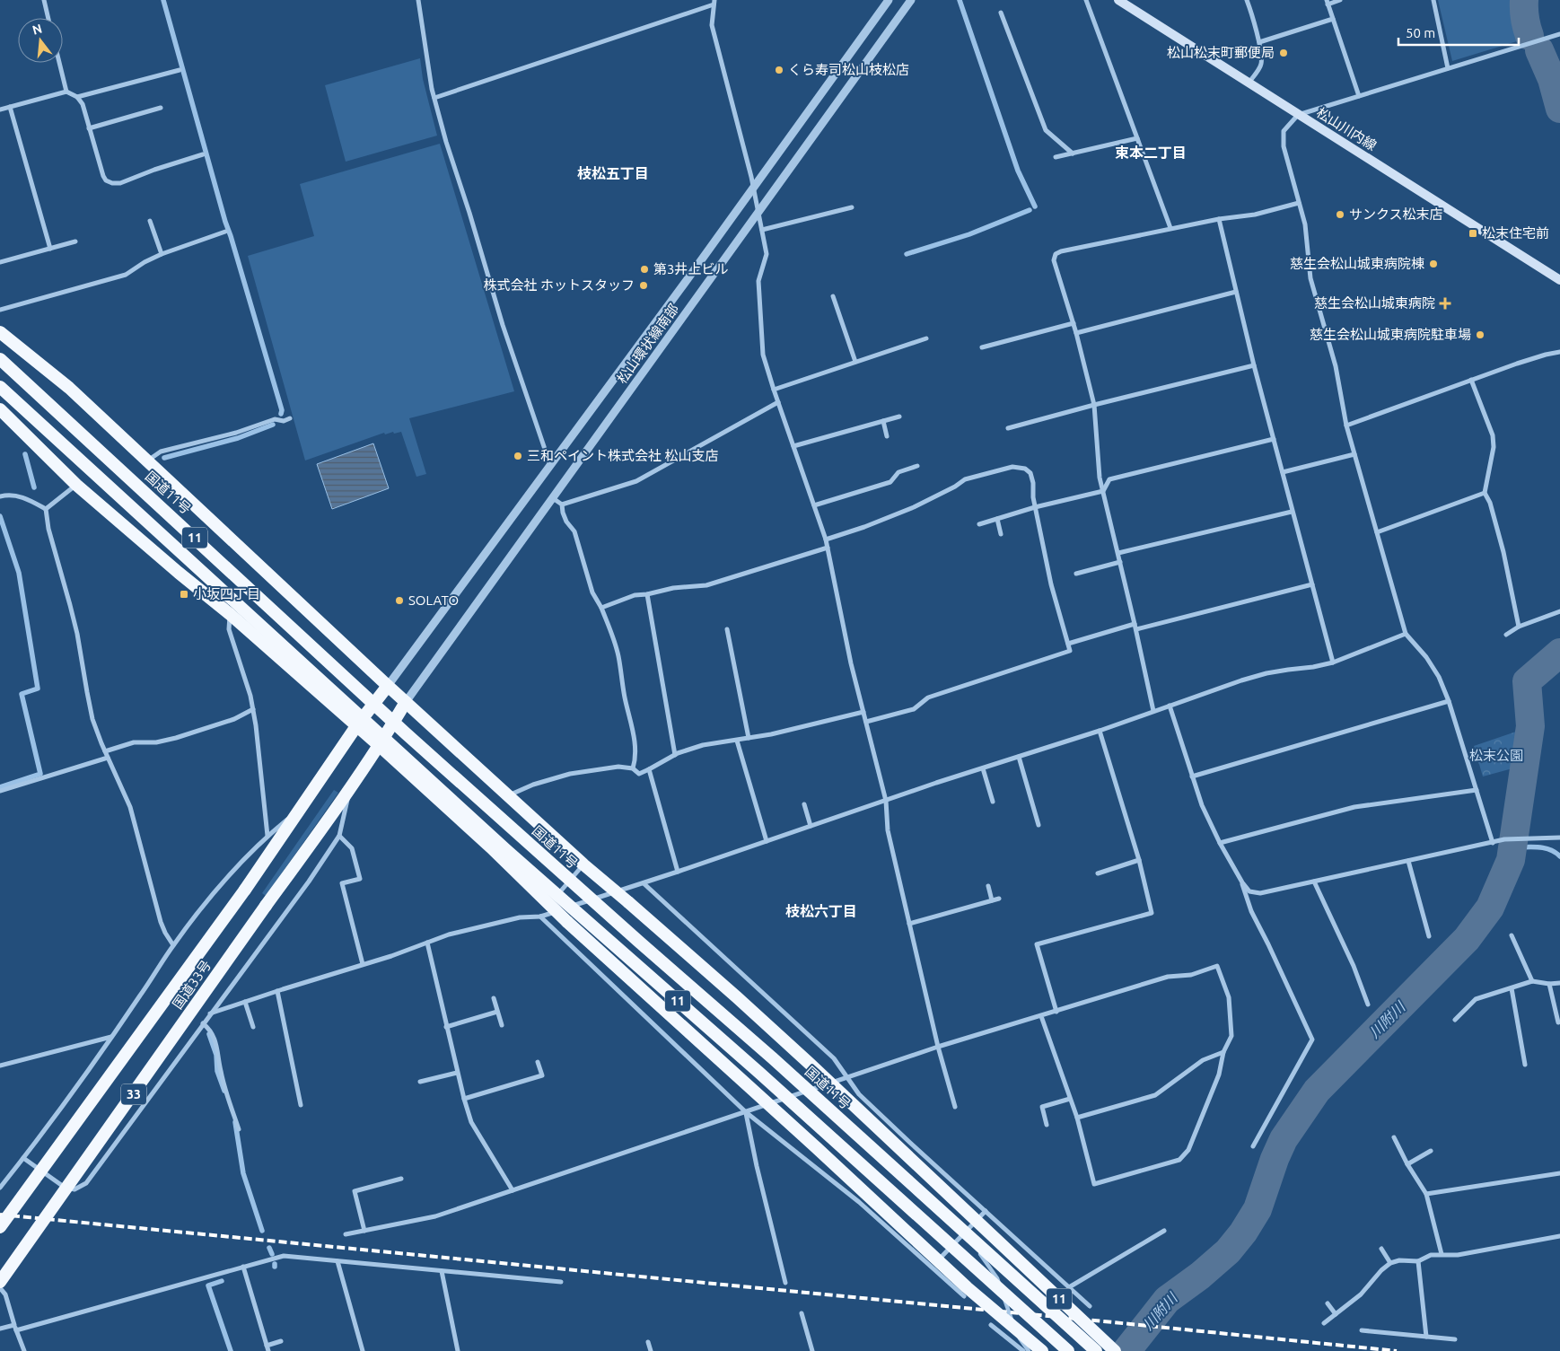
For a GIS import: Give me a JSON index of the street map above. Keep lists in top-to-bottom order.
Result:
{
  "streets": {
    "highway": [
      "国道11号",
      "11",
      "国道33号",
      "33"
    ],
    "main road": ["松山川内線"],
    "street": ["松山環状線南部"]
  },
  "crossings": [
    ["松山環状線南部", "国道11号"],
    ["松山環状線南部", "11"],
    ["松山環状線南部", "国道33号"],
    ["国道11号", "11"],
    ["国道11号", "国道33号"],
    ["11", "国道33号"]
  ],
  "districts": ["束本二丁目", "枝松五丁目", "枝松六丁目"],
  "water": ["川附川"],
  "parks": ["松末公園"],
  "places": {
    "other": [
      "松山松末町郵便局",
      "くら寿司松山枝松店",
      "サンクス松末店",
      "慈生会松山城東病院棟",
      "第3井上ビル",
      "株式会社 ホットスタッフ",
      "慈生会松山城東病院駐車場",
      "三和ペイント株式会社 松山支店",
      "SOLATO"
    ],
    "transit": ["松末住宅前", "小坂四丁目"],
    "health": ["慈生会松山城東病院"]
  },
  "scale_bar": "50 m",
  "north": "top"
}
